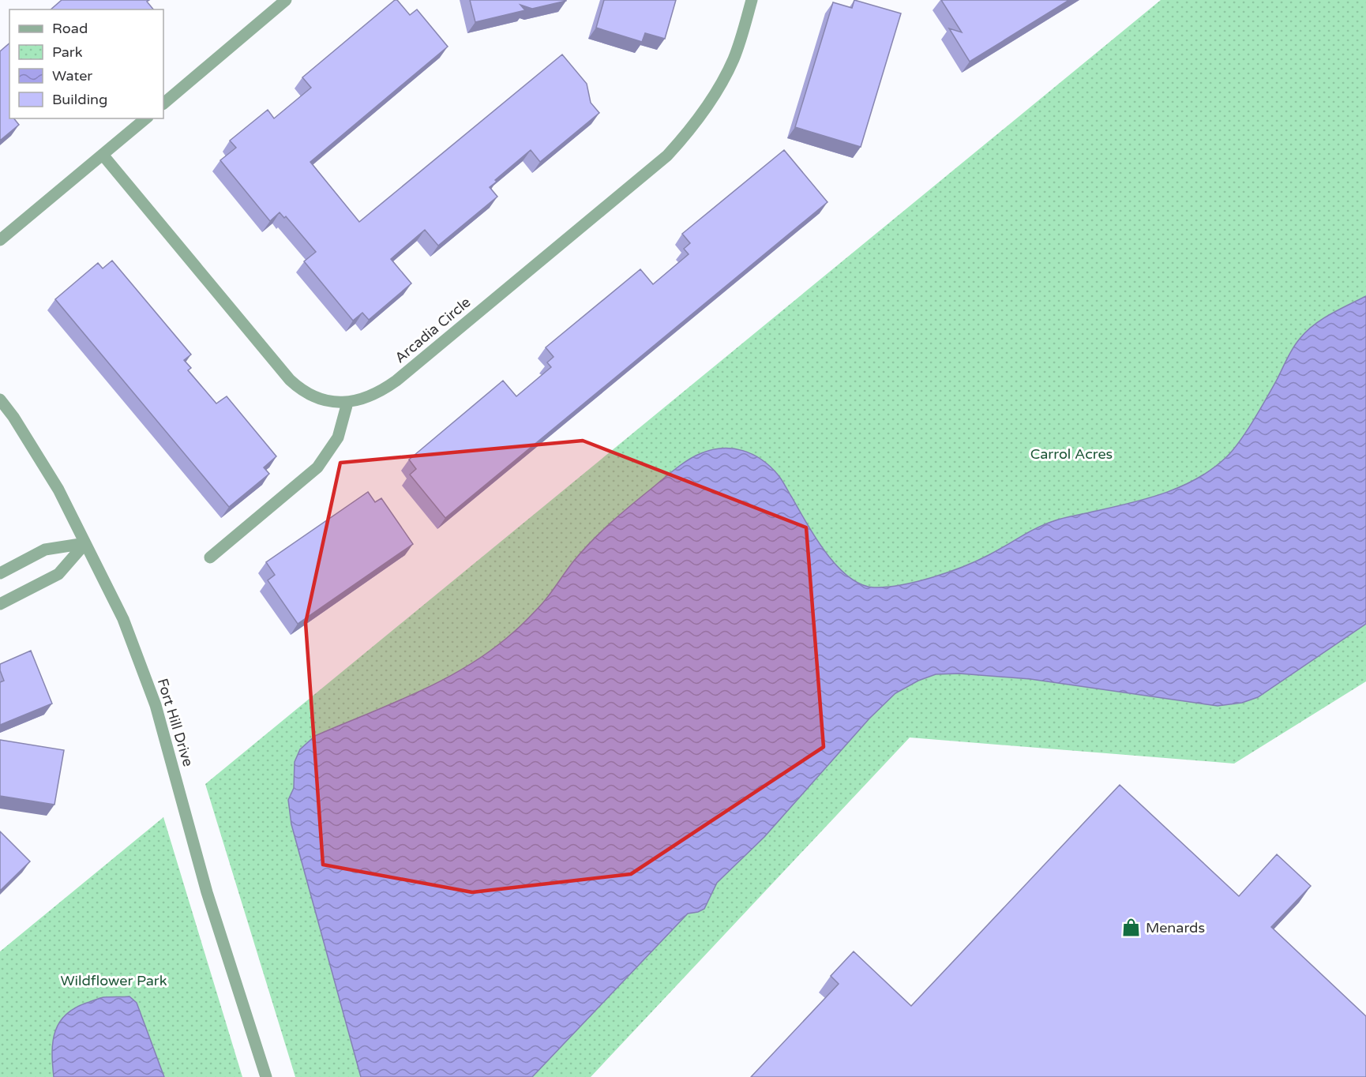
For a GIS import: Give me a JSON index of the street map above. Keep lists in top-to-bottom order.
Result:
{
  "streets": {
    "street": ["Arcadia Circle", "Fort Hill Drive"]
  },
  "parks": ["Carrol Acres", "Wildflower Park"],
  "places": {
    "shop": ["Menards"]
  },
  "legend": [
    "Road",
    "Park",
    "Water",
    "Building"
  ]
}
